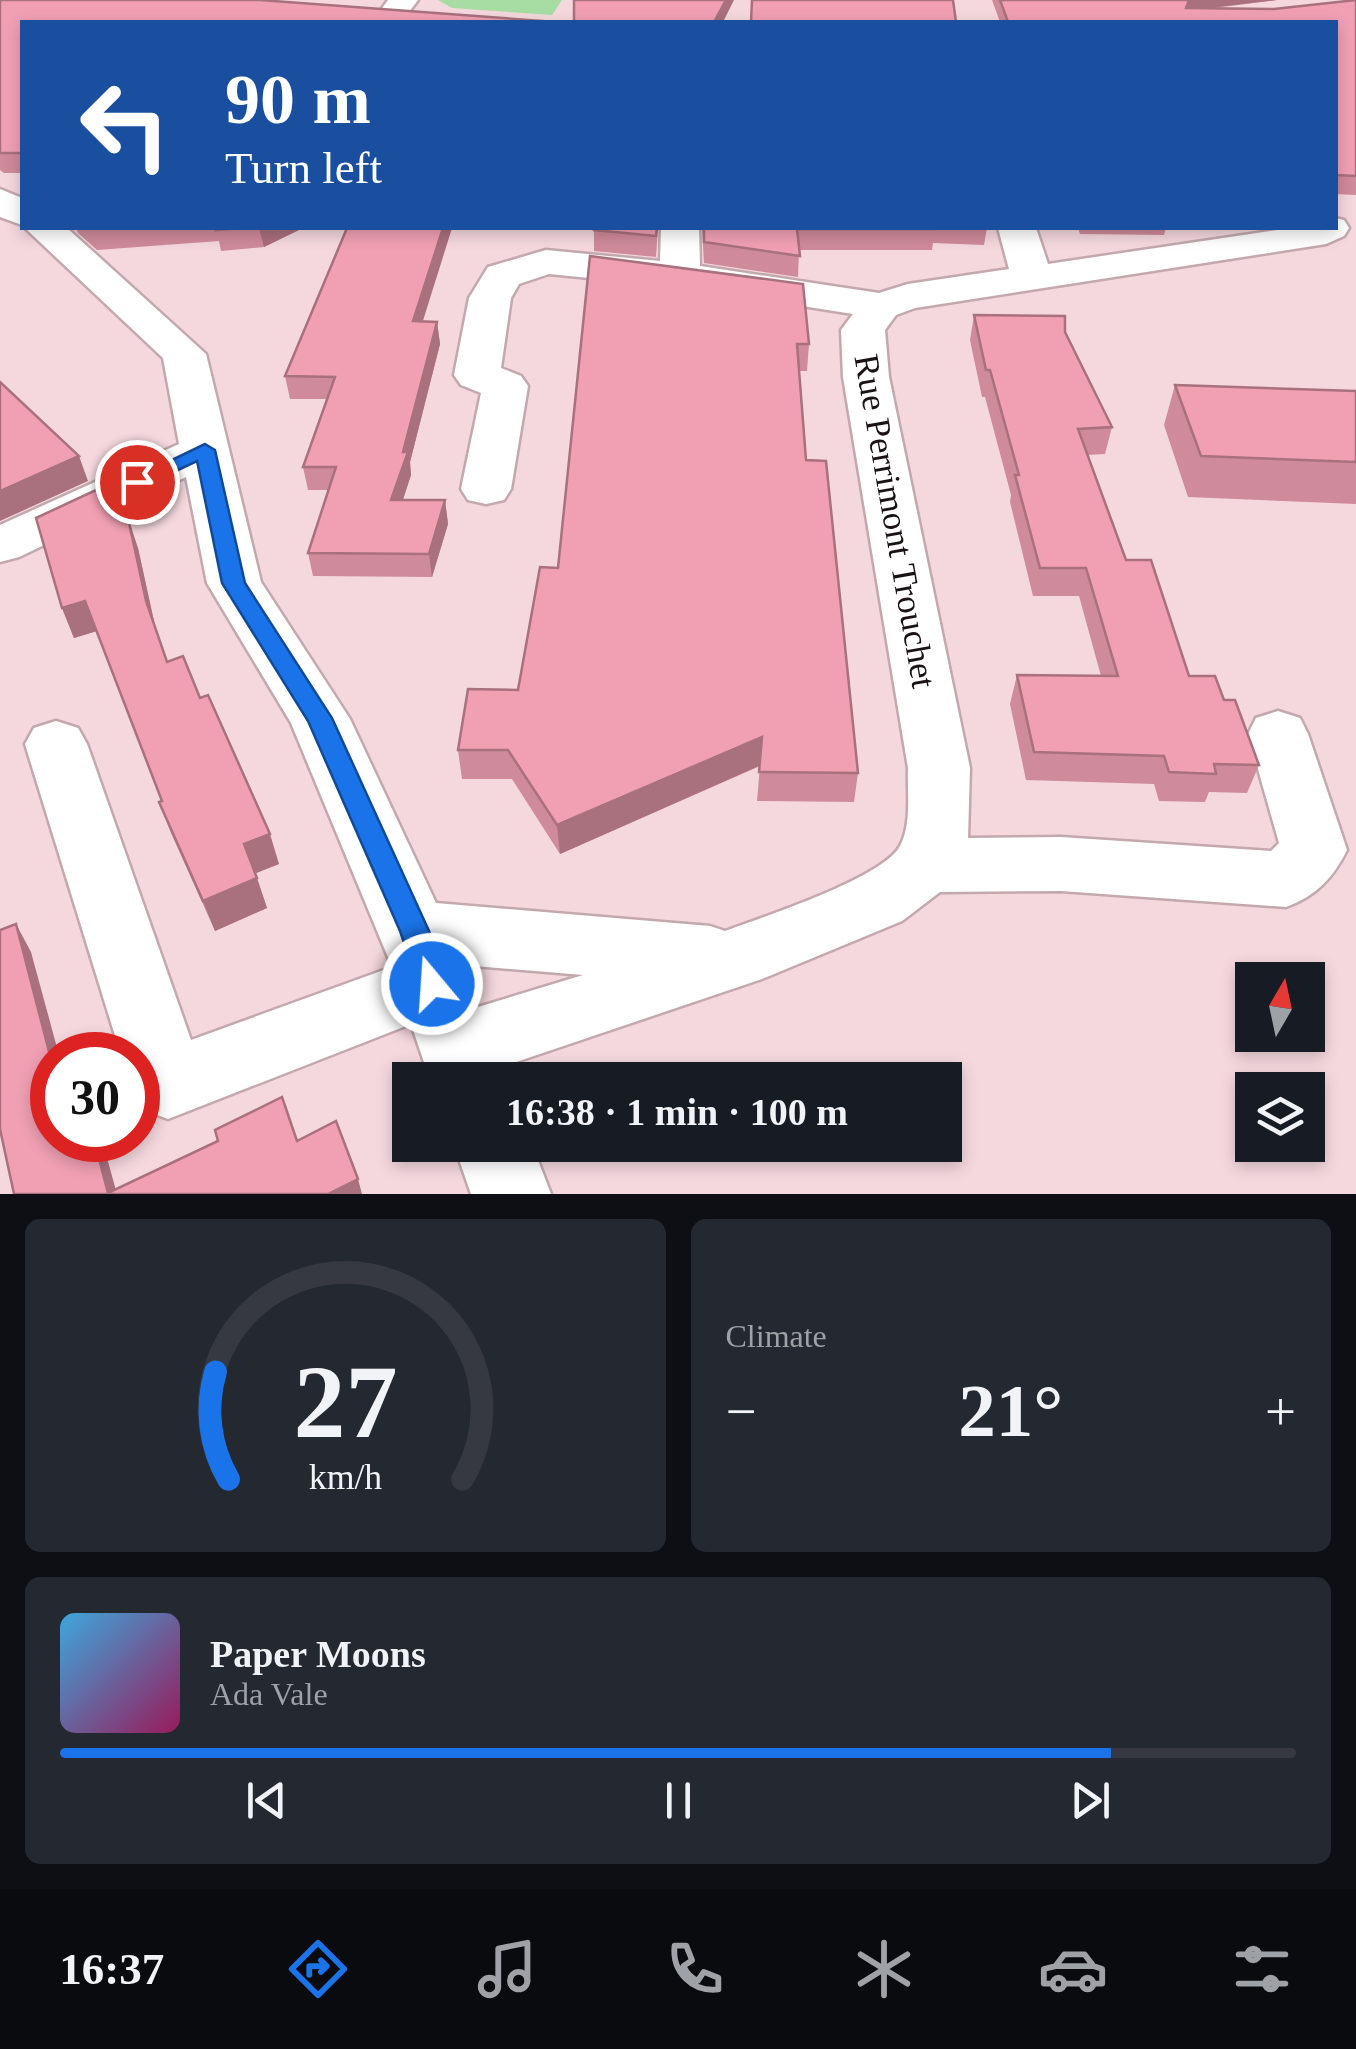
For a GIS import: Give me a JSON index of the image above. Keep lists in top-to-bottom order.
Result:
{
  "streets": {
    "street": ["Rue Perrimont Trouchet"]
  },
  "north": "top",
  "page": {
    "turn": ["90 m", "Turn left"],
    "limit": "30",
    "trip": "16:38 · 1 min · 100 m",
    "tile": "Climate",
    "heat": ["−", "21°", "+"],
    "song": ["Paper Moons", "Ada Vale"],
    "tabs": "16:37",
    "gauge": ["27", "km/h"]
  }
}
